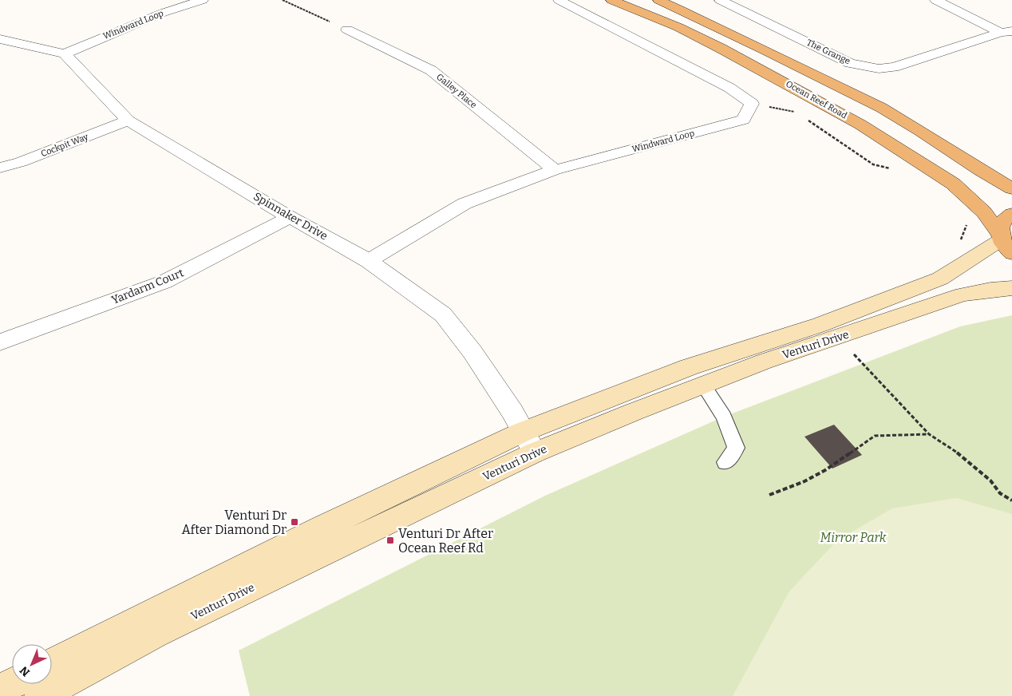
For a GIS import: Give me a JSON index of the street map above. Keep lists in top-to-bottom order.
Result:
{
  "streets": {
    "main road": ["Ocean Reef Road", "Venturi Drive"],
    "street": [
      "Windward Loop",
      "The Grange",
      "Galley Place",
      "Cockpit Way",
      "Spinnaker Drive",
      "Yardarm Court"
    ]
  },
  "crossings": [
    ["Windward Loop", "Galley Place"],
    ["Windward Loop", "Spinnaker Drive"],
    ["Ocean Reef Road", "Venturi Drive"],
    ["Cockpit Way", "Spinnaker Drive"],
    ["Spinnaker Drive", "Yardarm Court"],
    ["Spinnaker Drive", "Venturi Drive"]
  ],
  "parks": ["Mirror Park"],
  "places": {
    "transit": ["Venturi Dr After Diamond Dr", "Venturi Dr After Ocean Reef Rd"]
  },
  "north": "bottom left"
}
